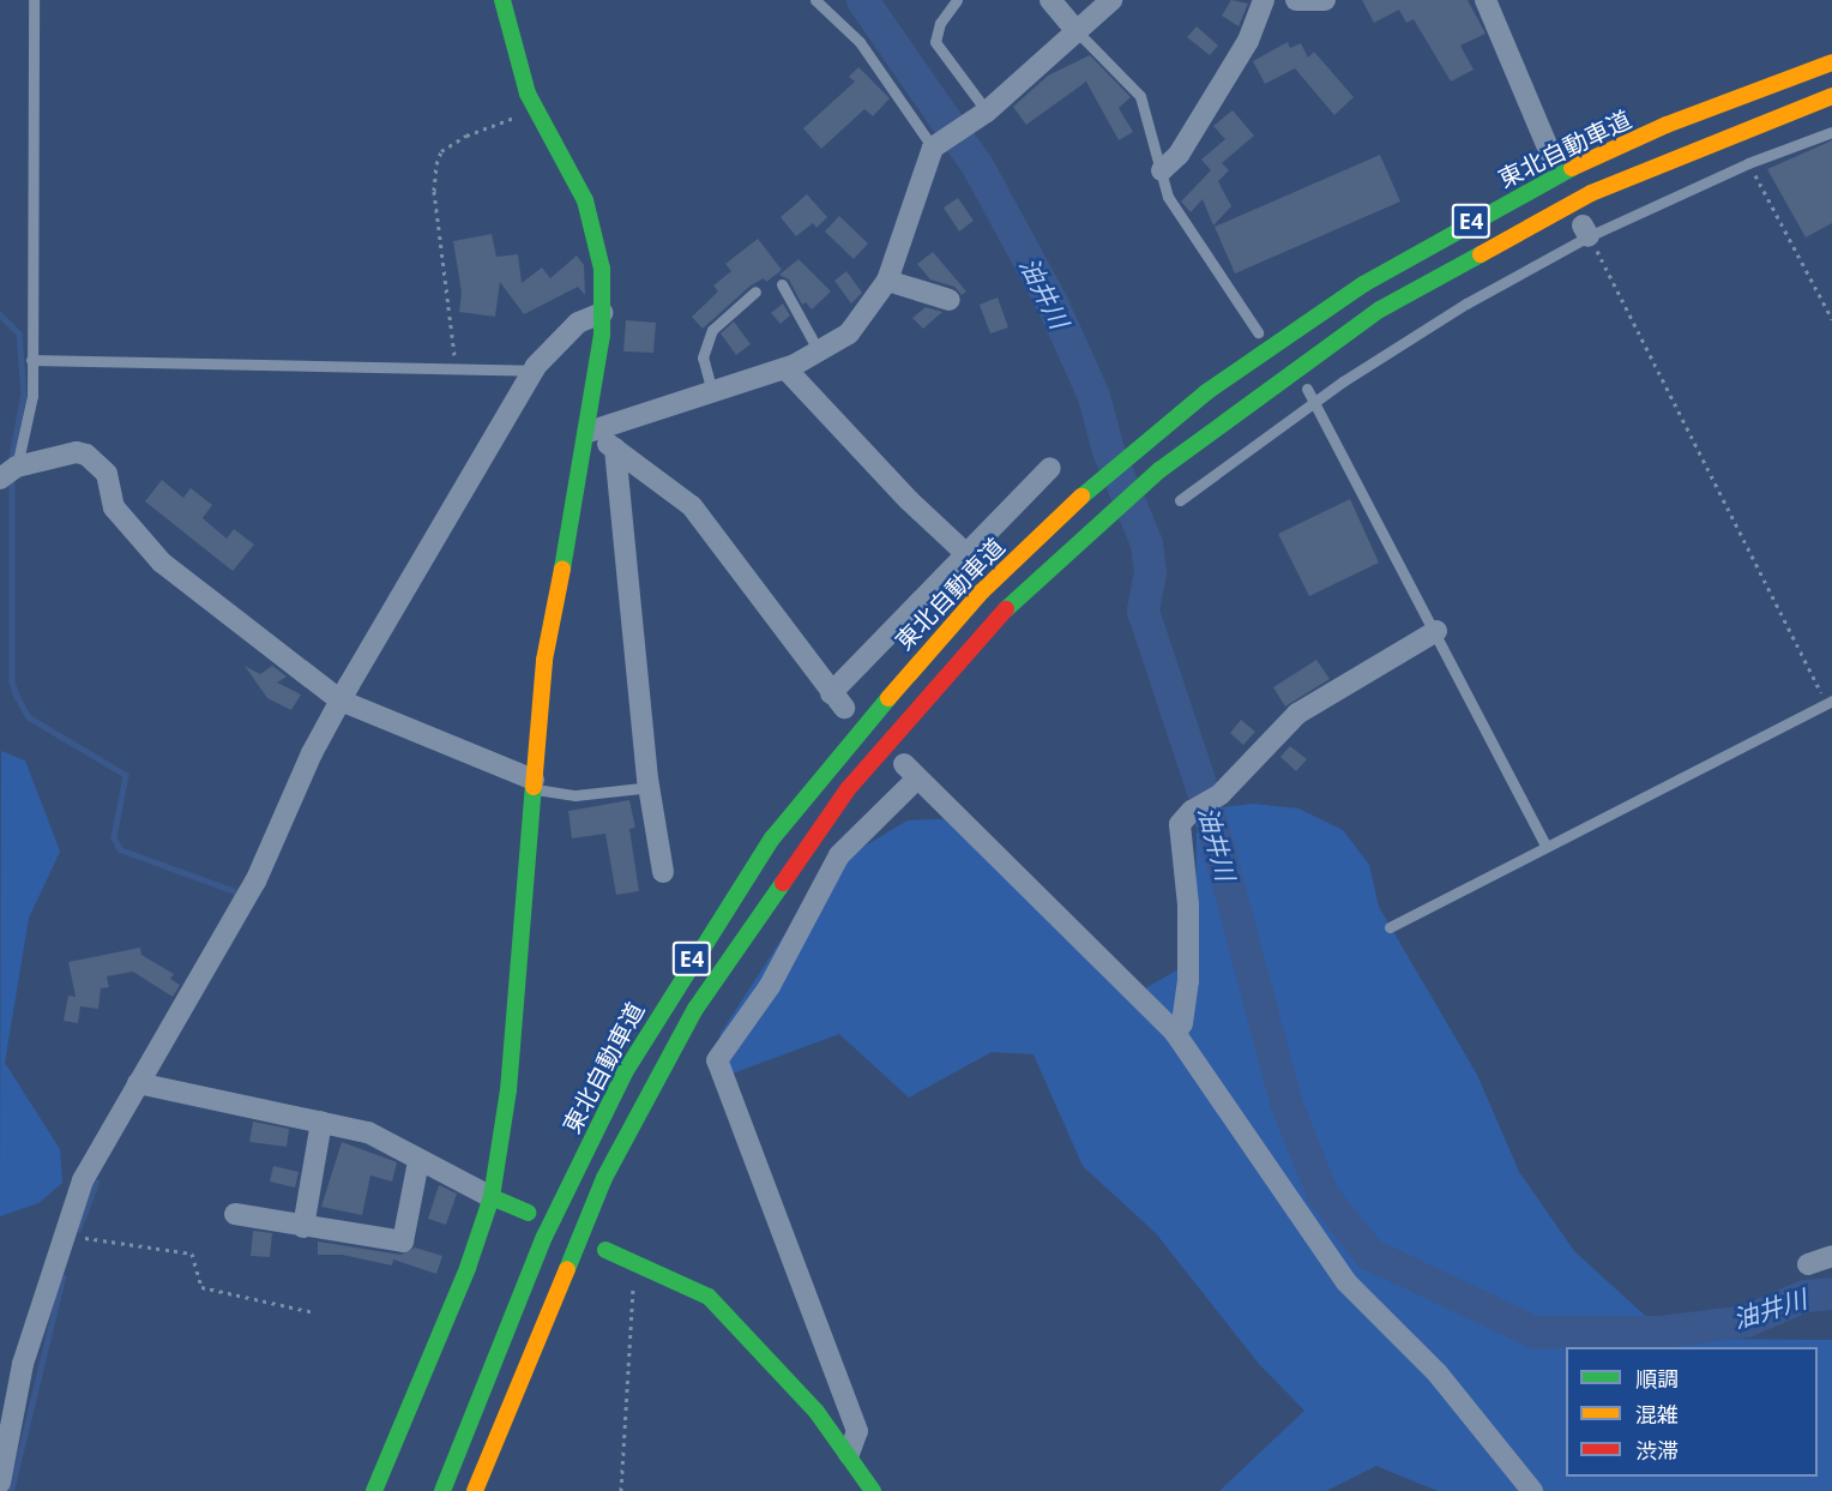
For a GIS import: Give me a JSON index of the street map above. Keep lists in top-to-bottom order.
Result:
{
  "streets": {
    "main road": ["東北自動車道", "E4"]
  },
  "water": ["油井川"],
  "legend": ["順調", "混雑", "渋滞"]
}
